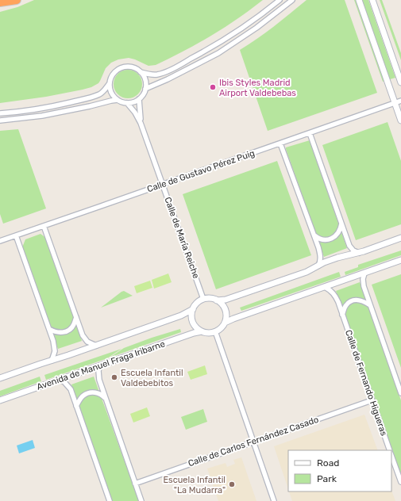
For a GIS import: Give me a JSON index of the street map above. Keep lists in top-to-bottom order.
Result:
{
  "streets": {
    "street": [
      "Calle de Gustavo Pérez Puig",
      "Calle de María Reiche",
      "Avenida de Manuel Fraga Iribarne",
      "Calle de Fernando Higueras",
      "Calle de Carlos Fernández Casado"
    ]
  },
  "crossings": [
    ["Calle de Gustavo Pérez Puig", "Calle de María Reiche"],
    ["Calle de María Reiche", "Avenida de Manuel Fraga Iribarne"],
    ["Calle de Fernando Higueras", "Calle de Carlos Fernández Casado"]
  ],
  "places": ["Ibis Styles Madrid Airport Valdebebas", "Escuela Infantil Valdebebitos", "Escuela Infantil \"La Mudarra\""],
  "legend": ["Road", "Park"]
}
